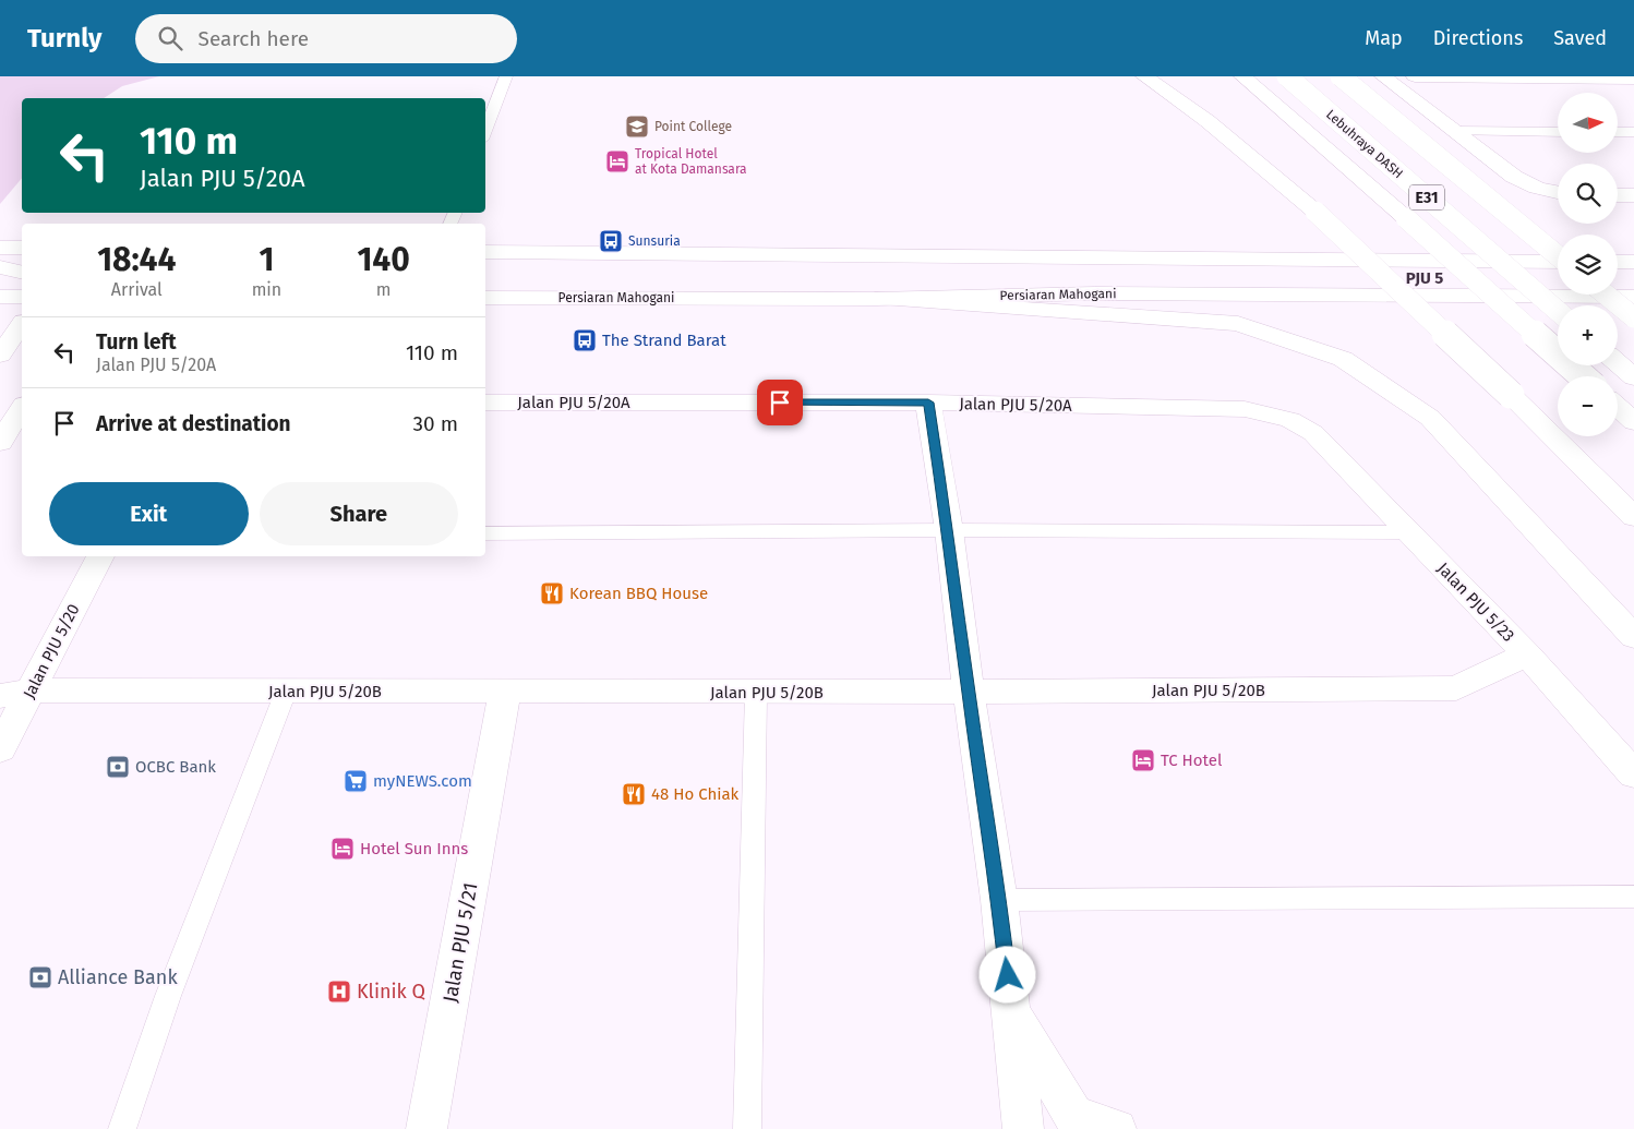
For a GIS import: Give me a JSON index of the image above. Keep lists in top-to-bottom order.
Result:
{
  "streets": {
    "main road": [
      "Lebuhraya DASH",
      "E31",
      "Persiaran Mahogani",
      "Jalan PJU 5/20A",
      "Jalan PJU 5/23",
      "Jalan PJU 5/20",
      "Jalan PJU 5/20B",
      "Jalan PJU 5/21"
    ]
  },
  "crossings": [
    ["Jalan PJU 5/20A", "Jalan PJU 5/23"],
    ["Jalan PJU 5/23", "Jalan PJU 5/20B"],
    ["Jalan PJU 5/20", "Jalan PJU 5/20B"],
    ["Jalan PJU 5/20B", "Jalan PJU 5/21"]
  ],
  "districts": ["PJU 5"],
  "places": {
    "school or university": ["Point College"],
    "hotel": ["Tropical Hotel at Kota Damansara", "TC Hotel", "Hotel Sun Inns"],
    "bus stop": ["Sunsuria", "The Strand Barat"],
    "restaurant": ["Korean BBQ House", "48 Ho Chiak"],
    "bank": ["OCBC Bank", "Alliance Bank"],
    "supermarket": ["myNEWS.com"],
    "hospital": ["Klinik Q"]
  },
  "north": "right",
  "page": {
    "header": "Turnly",
    "search": "Search here",
    "nav": ["Map", "Directions", "Saved"],
    "map_buttons": ["+", "−"],
    "turn": ["110 m", "Jalan PJU 5/20A"],
    "eta": [
      "18:44",
      "Arrival",
      "1",
      "min",
      "140",
      "m"
    ],
    "list": [
      {
        "name": "Turn left",
        "note": "Jalan PJU 5/20A",
        "value": "110 m"
      },
      {
        "name": "Arrive at destination",
        "value": "30 m"
      }
    ],
    "buttons": ["Exit", "Share"]
  }
}
